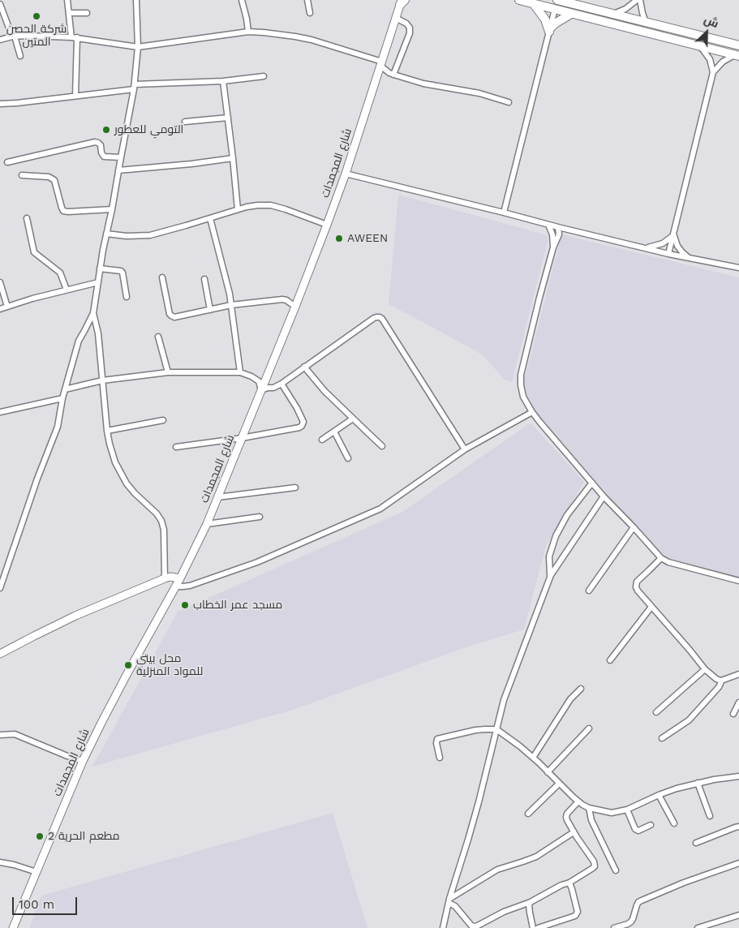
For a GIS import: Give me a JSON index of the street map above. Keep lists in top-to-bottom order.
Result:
{
  "streets": {
    "main road": ["شارع المجمدات"]
  },
  "places": [
    "شركة الحصن المتين",
    "التومي للعطور",
    "AWEEN",
    "مسجد عمر الخطاب",
    "محل بيتي للمواد المنزلية",
    "مطعم الحرية 2"
  ],
  "scale_bar": "100 m",
  "north": "top right"
}
